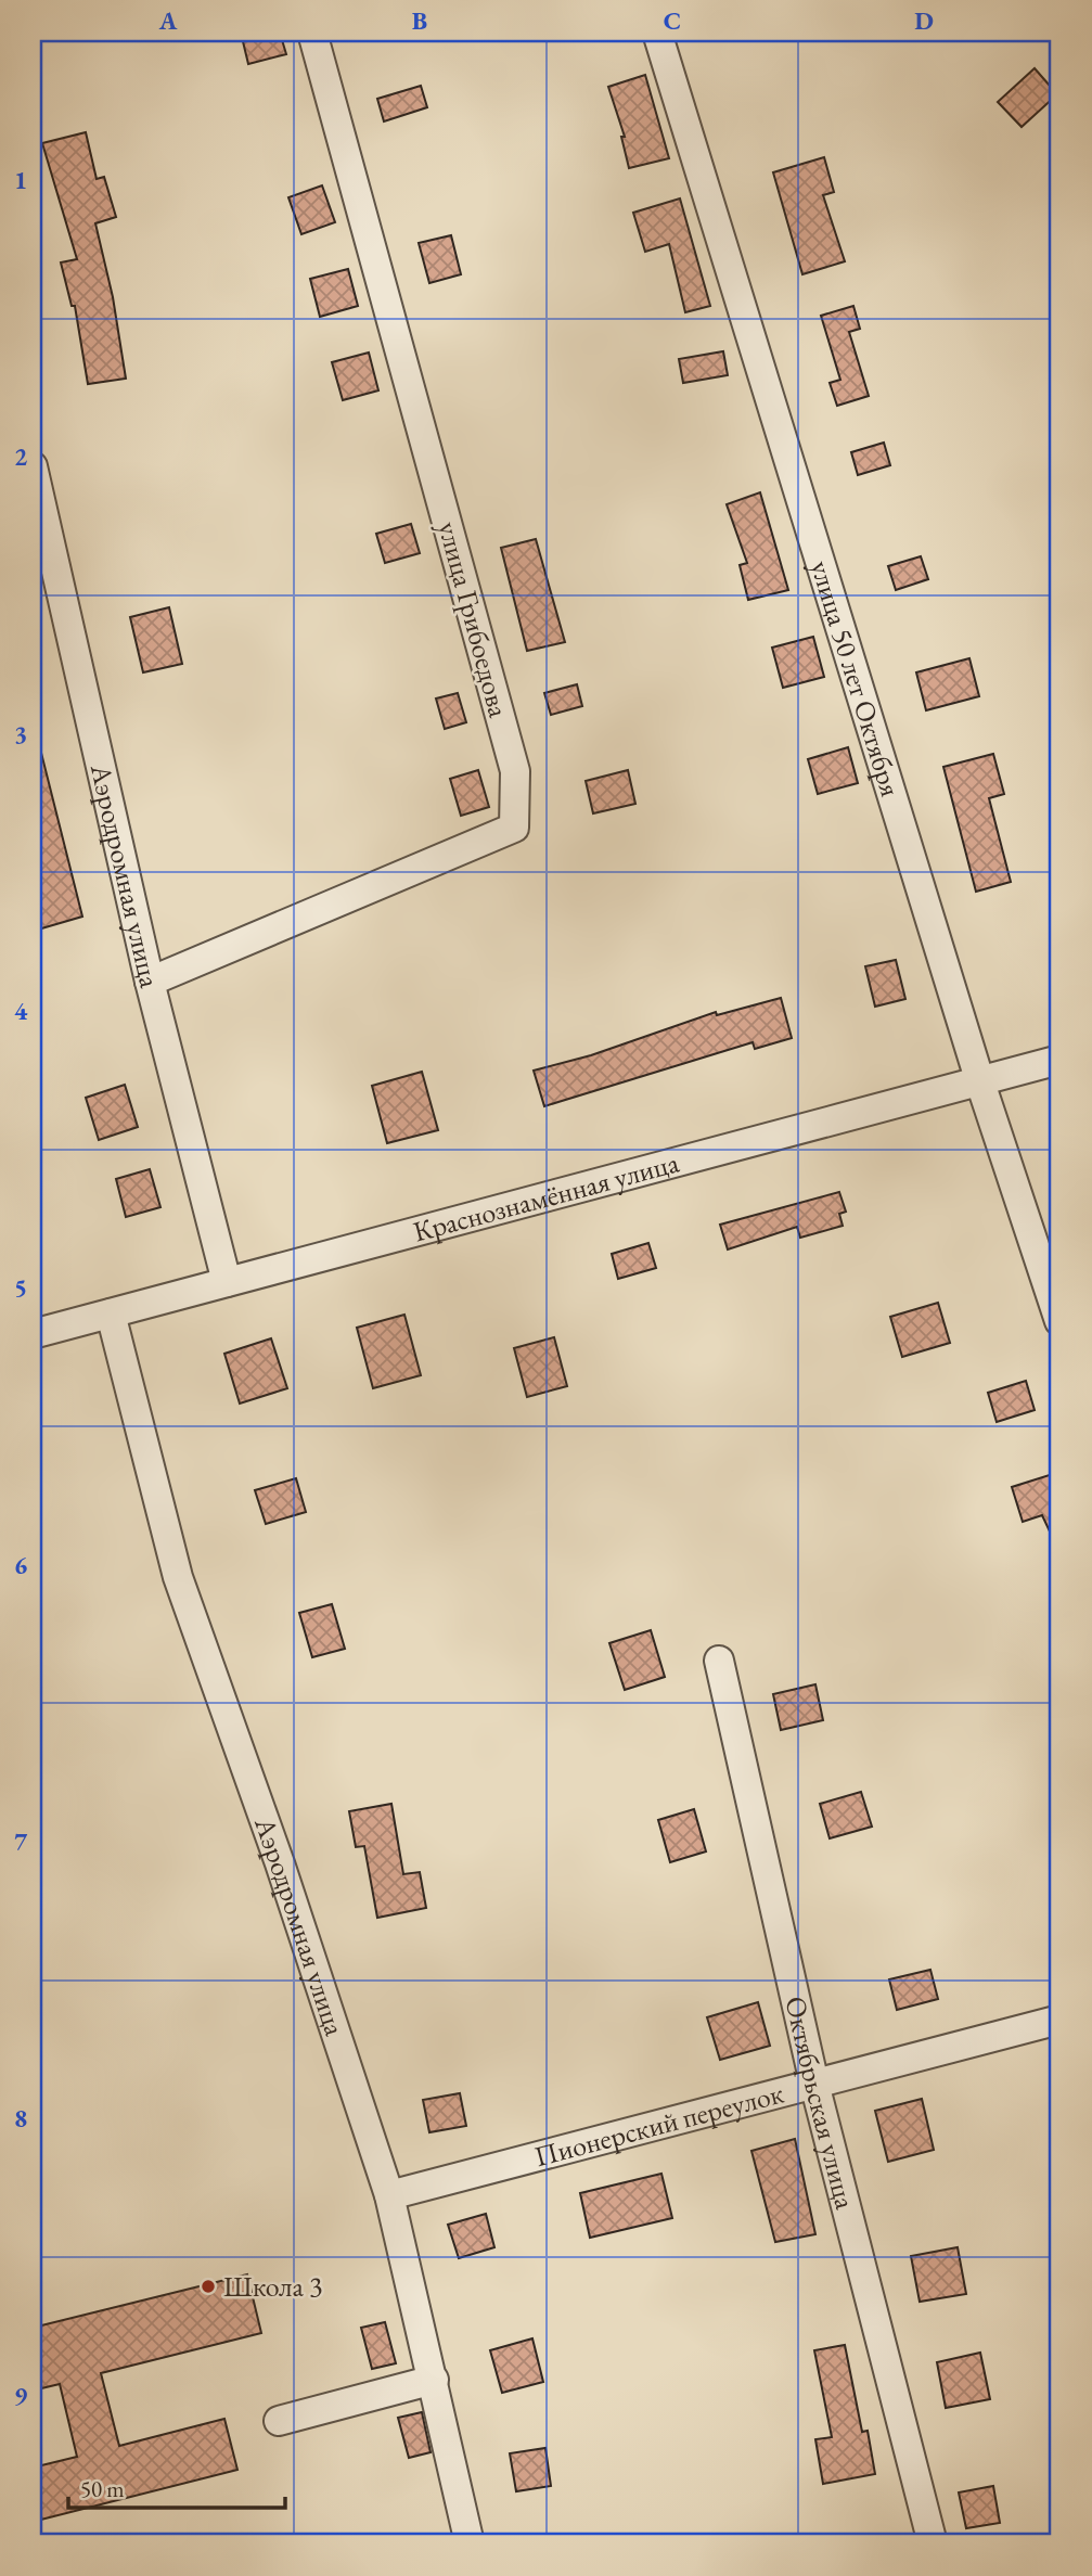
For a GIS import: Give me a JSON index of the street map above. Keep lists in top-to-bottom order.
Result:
{
  "streets": {
    "street": [
      "улица Грибоедова",
      "улица 50 лет Октября",
      "Аэродромная улица",
      "Краснознамённая улица",
      "Октябрьская улица",
      "Пионерский переулок"
    ]
  },
  "crossings": [
    ["улица Грибоедова", "Аэродромная улица"],
    ["улица 50 лет Октября", "Краснознамённая улица"],
    ["Аэродромная улица", "Краснознамённая улица"],
    ["Аэродромная улица", "Пионерский переулок"],
    ["Октябрьская улица", "Пионерский переулок"]
  ],
  "places": ["Школа 3"],
  "scale_bar": "50 m",
  "grid": {
    "columns": [
      "A",
      "B",
      "C",
      "D"
    ],
    "rows": [
      "1",
      "2",
      "3",
      "4",
      "5",
      "6",
      "7",
      "8",
      "9"
    ]
  }
}
